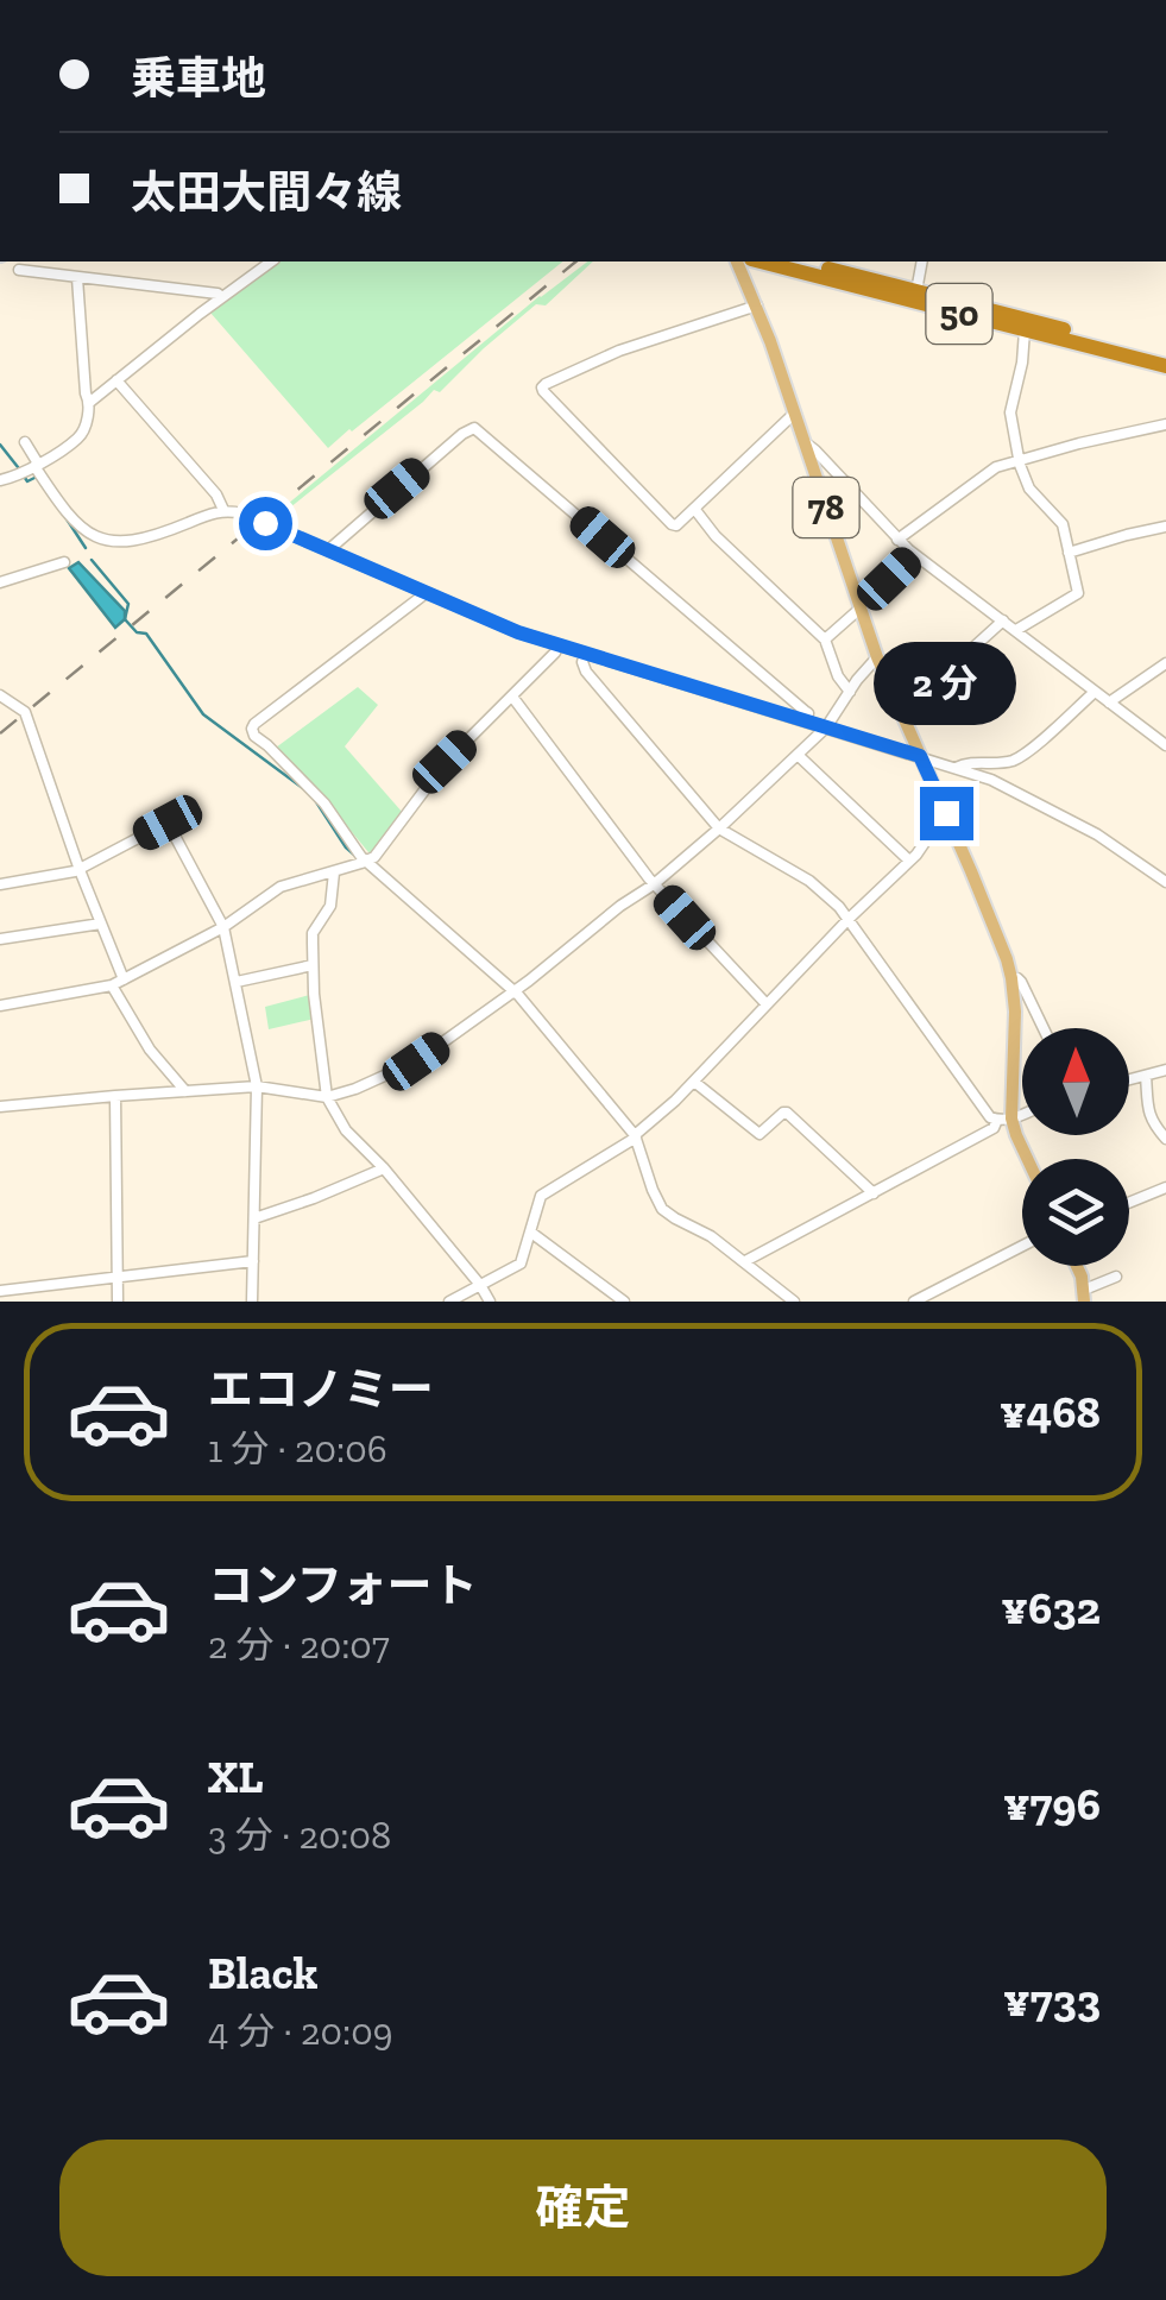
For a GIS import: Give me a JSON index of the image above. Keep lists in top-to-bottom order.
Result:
{
  "streets": {
    "highway": ["50"],
    "main road": ["78"]
  },
  "north": "top",
  "page": {
    "banner": ["乗車地", "太田大間々線"],
    "bubble": "2 分",
    "list": [
      {
        "name": "エコノミー",
        "note": "1 分 · 20:06",
        "value": "¥468"
      },
      {
        "name": "コンフォート",
        "note": "2 分 · 20:07",
        "value": "¥632"
      },
      {
        "name": "XL",
        "note": "3 分 · 20:08",
        "value": "¥796"
      },
      {
        "name": "Black",
        "note": "4 分 · 20:09",
        "value": "¥733"
      }
    ],
    "buttons": "確定"
  }
}
